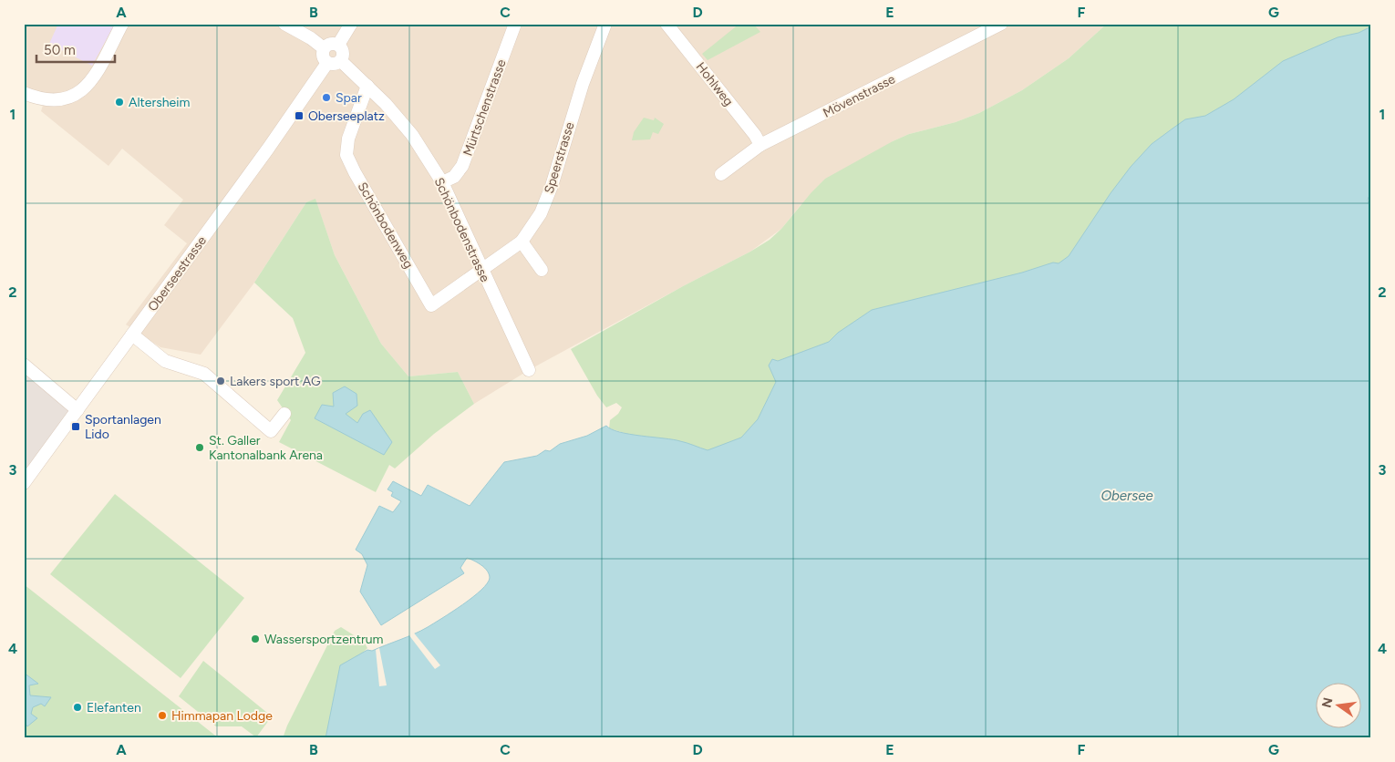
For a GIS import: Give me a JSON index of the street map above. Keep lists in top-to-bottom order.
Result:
{
  "streets": {
    "street": [
      "Hohlweg",
      "Mövenstrasse",
      "Mürtschenstrasse",
      "Speerstrasse",
      "Schönbodenweg",
      "Schönbodenstrasse",
      "Oberseestrasse"
    ]
  },
  "crossings": [
    ["Hohlweg", "Mövenstrasse"],
    ["Mürtschenstrasse", "Schönbodenstrasse"],
    ["Speerstrasse", "Schönbodenweg"],
    ["Speerstrasse", "Schönbodenstrasse"],
    ["Schönbodenweg", "Schönbodenstrasse"],
    ["Schönbodenstrasse", "Oberseestrasse"]
  ],
  "water": ["Obersee"],
  "places": {
    "other": [
      "Spar",
      "Altersheim",
      "Lakers sport AG",
      "St. Galler Kantonalbank Arena",
      "Wassersportzentrum",
      "Elefanten",
      "Himmapan Lodge"
    ],
    "transit": ["Oberseeplatz", "Sportanlagen Lido"]
  },
  "scale_bar": "50 m",
  "north": "left",
  "grid": {
    "columns": [
      "A",
      "B",
      "C",
      "D",
      "E",
      "F",
      "G"
    ],
    "rows": [
      "1",
      "2",
      "3",
      "4"
    ]
  }
}
